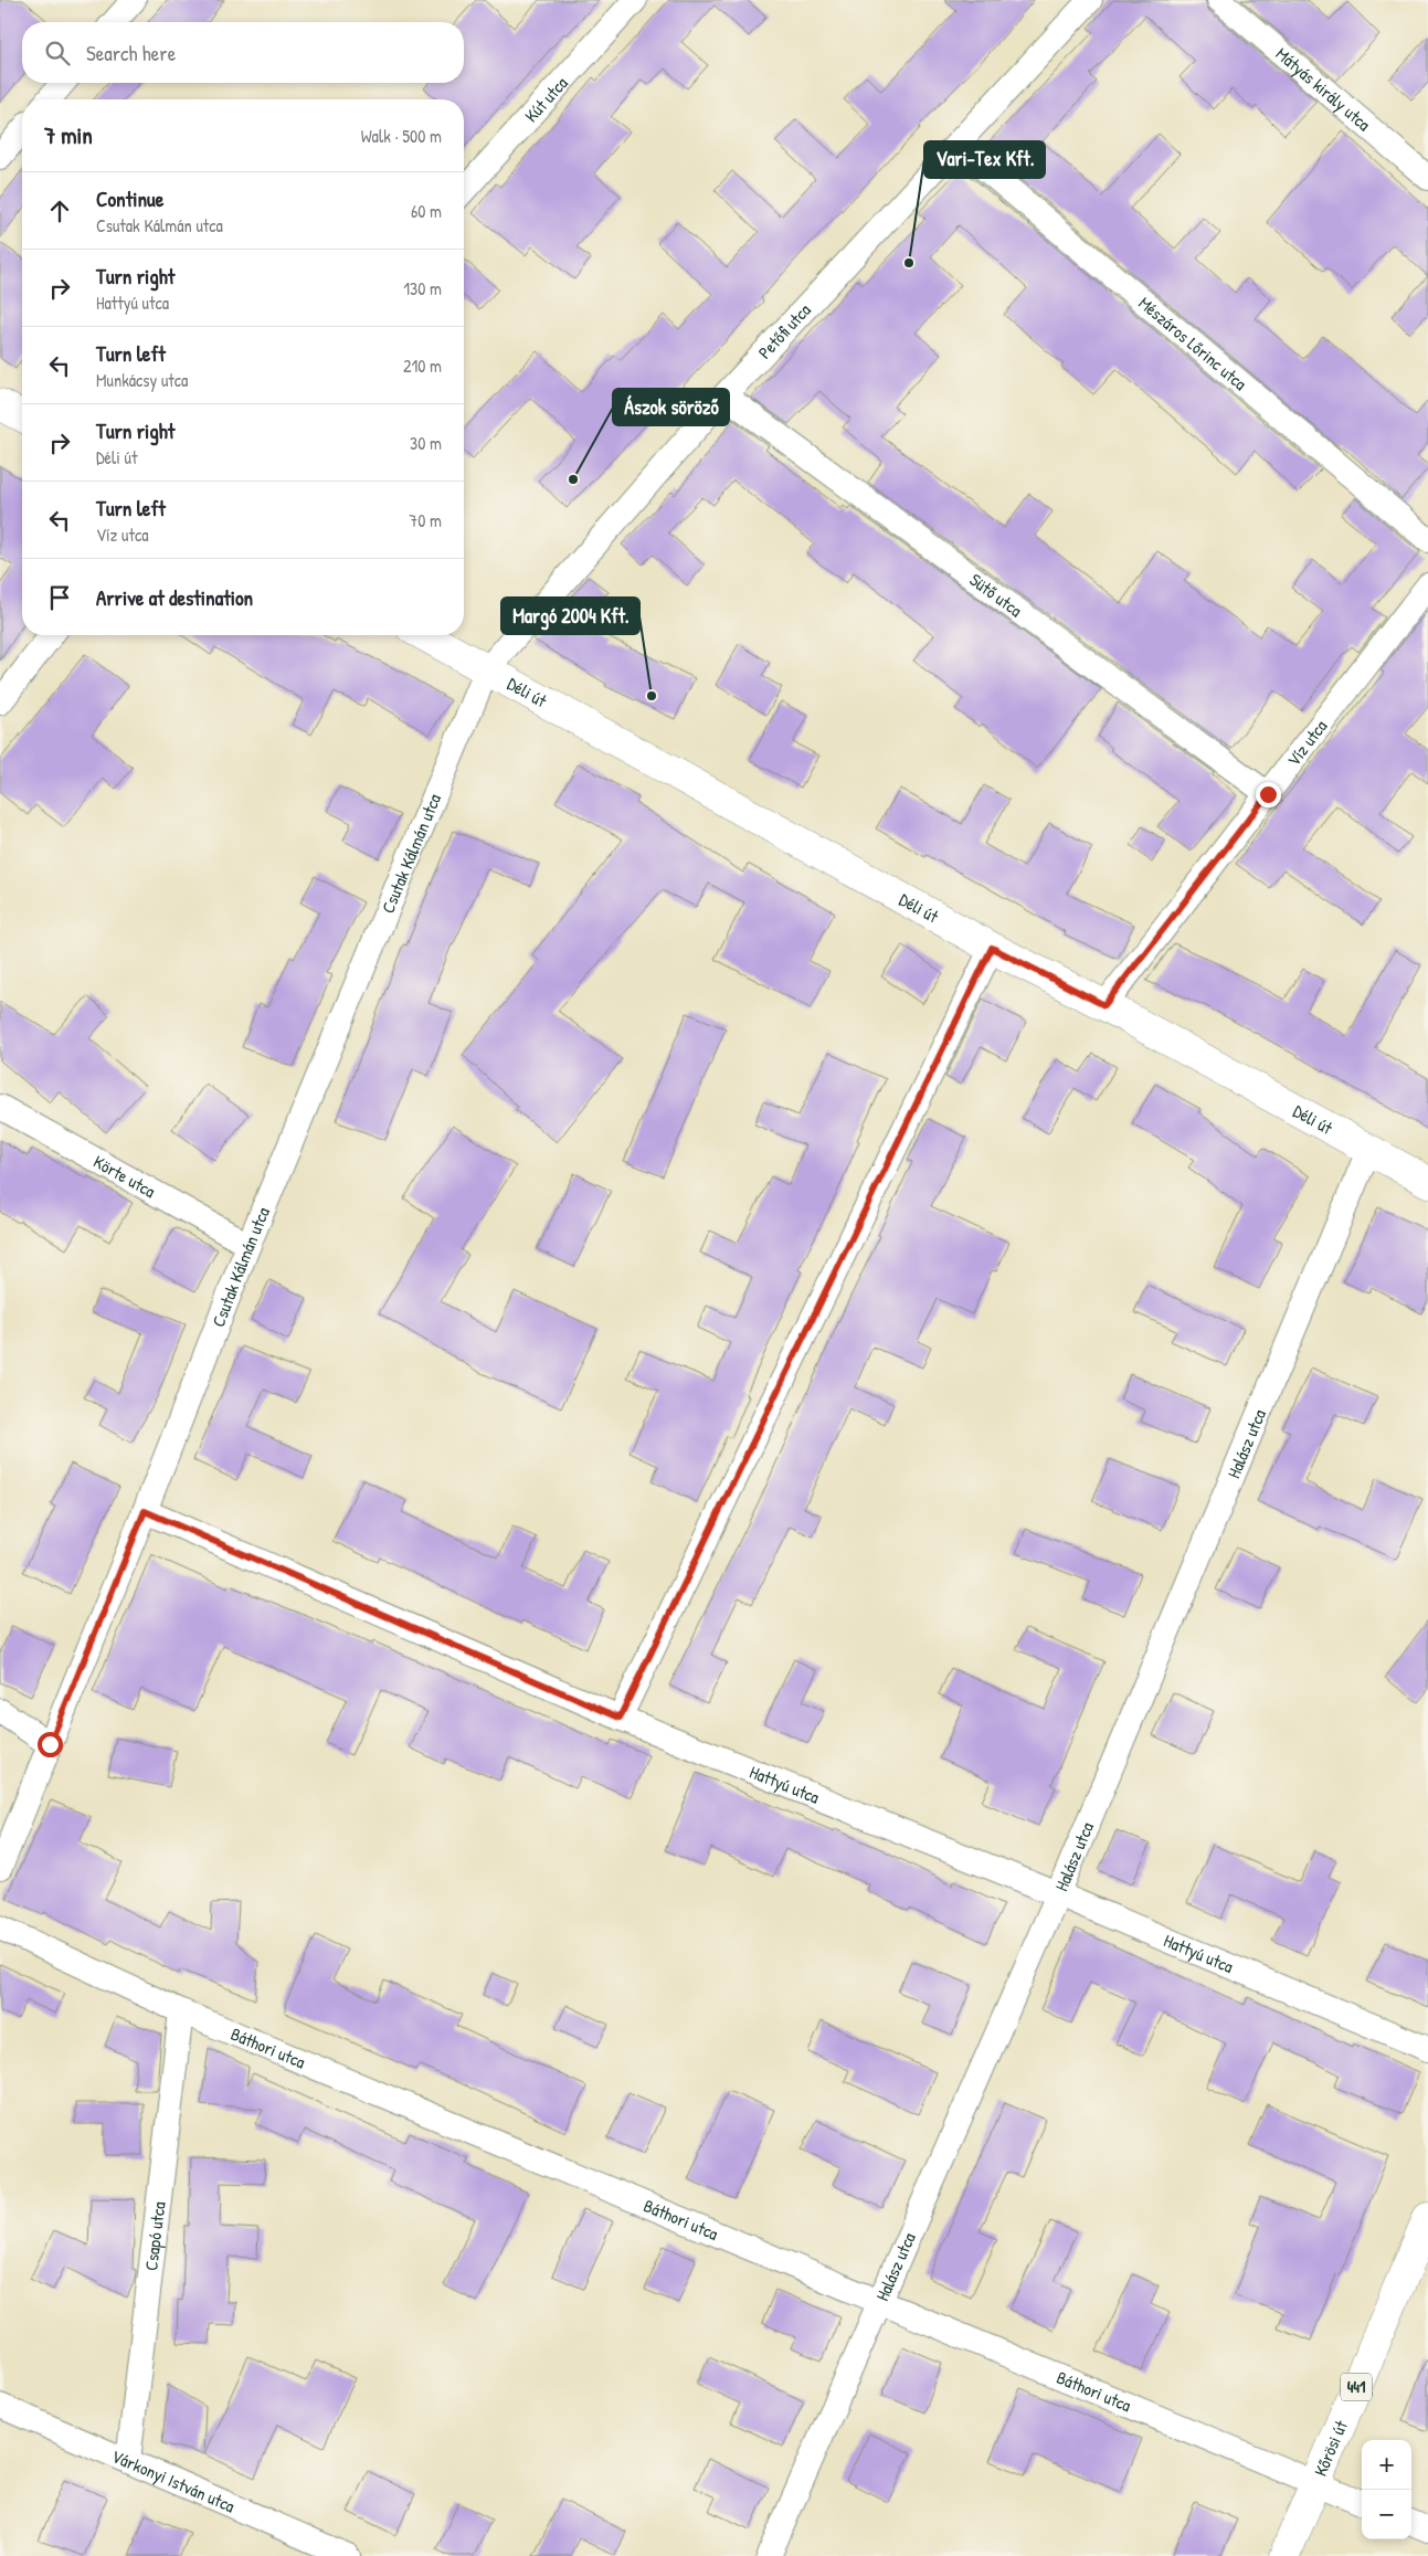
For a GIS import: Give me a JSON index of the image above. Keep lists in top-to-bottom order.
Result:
{
  "streets": {
    "street": [
      "Mátyás király utca",
      "Kút utca",
      "Petőfi utca",
      "Mészáros Lőrinc utca",
      "Sütő utca",
      "Déli út",
      "Víz utca",
      "Csutak Kálmán utca",
      "Körte utca",
      "Halász utca",
      "Hattyú utca",
      "Báthori utca",
      "Csapó utca",
      "441",
      "Kőrösi út",
      "Várkonyi István utca"
    ]
  },
  "crossings": [
    ["Petőfi utca", "Mészáros Lőrinc utca"],
    ["Petőfi utca", "Sütő utca"],
    ["Petőfi utca", "Déli út"],
    ["Petőfi utca", "Csutak Kálmán utca"],
    ["Sütő utca", "Víz utca"],
    ["Déli út", "Víz utca"],
    ["Déli út", "Csutak Kálmán utca"],
    ["Déli út", "Halász utca"],
    ["Csutak Kálmán utca", "Körte utca"],
    ["Csutak Kálmán utca", "Hattyú utca"],
    ["Halász utca", "Hattyú utca"],
    ["Halász utca", "Báthori utca"],
    ["Báthori utca", "Csapó utca"],
    ["Báthori utca", "Kőrösi út"],
    ["Csapó utca", "Várkonyi István utca"]
  ],
  "places": ["Vari-Tex Kft.", "Ászok söröző", "Margó 2004 Kft."],
  "page": {
    "search": "Search here",
    "heading": ["7 min", "Walk · 500 m"],
    "list": [
      ["Continue", "Csutak Kálmán utca", "60 m"],
      ["Turn right", "Hattyú utca", "130 m"],
      ["Turn left", "Munkácsy utca", "210 m"],
      ["Turn right", "Déli út", "30 m"],
      ["Turn left", "Víz utca", "70 m"],
      "Arrive at destination"
    ],
    "map_buttons": ["+", "−"]
  }
}
